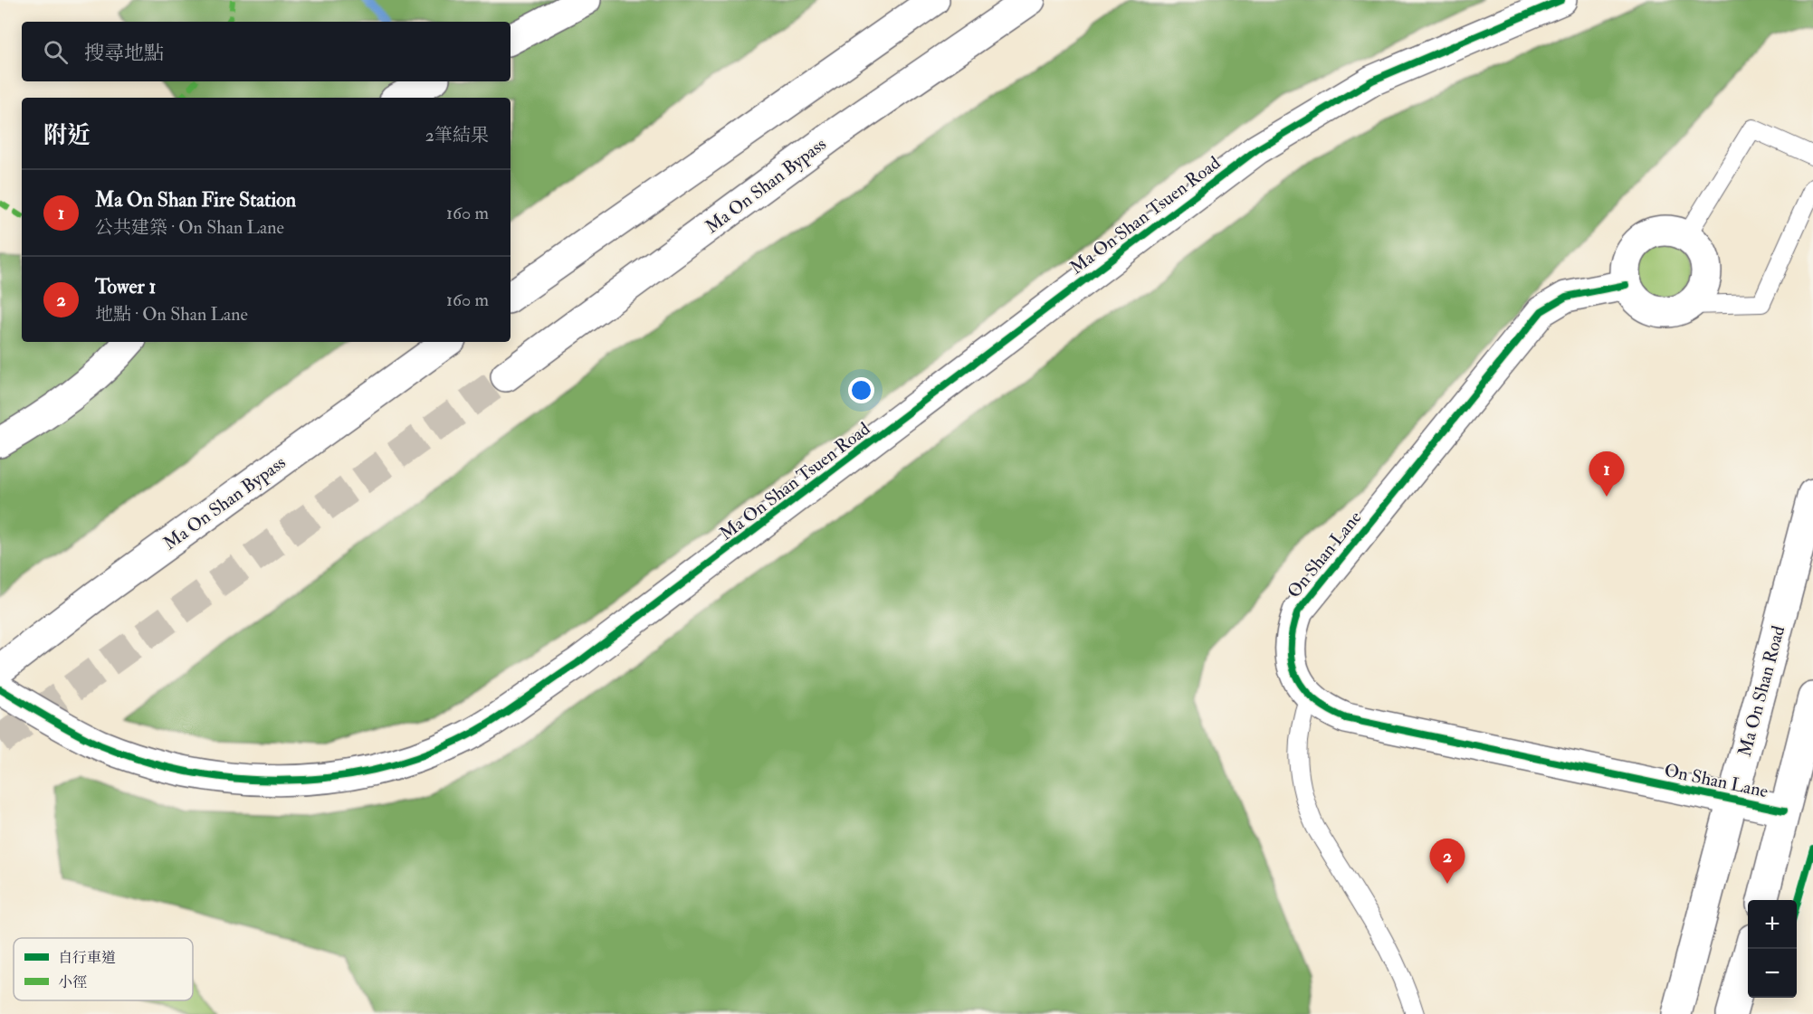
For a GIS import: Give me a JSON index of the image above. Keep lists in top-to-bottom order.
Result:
{
  "streets": {
    "street": [
      "Ma On Shan Bypass",
      "Ma On Shan Tsuen Road",
      "On Shan Lane",
      "Ma On Shan Road"
    ]
  },
  "crossings": [
    ["On Shan Lane", "Ma On Shan Road"]
  ],
  "legend": ["自行車道", "小徑"],
  "page": {
    "search": "搜尋地點",
    "heading": ["附近", "2筆結果"],
    "list": [
      {
        "mark": "1",
        "name": "Ma On Shan Fire Station",
        "note": "公共建築 · On Shan Lane",
        "value": "160 m"
      },
      {
        "mark": "2",
        "name": "Tower 1",
        "note": "地點 · On Shan Lane",
        "value": "160 m"
      }
    ],
    "pins": ["1", "2"],
    "map_buttons": ["+", "−"]
  }
}
